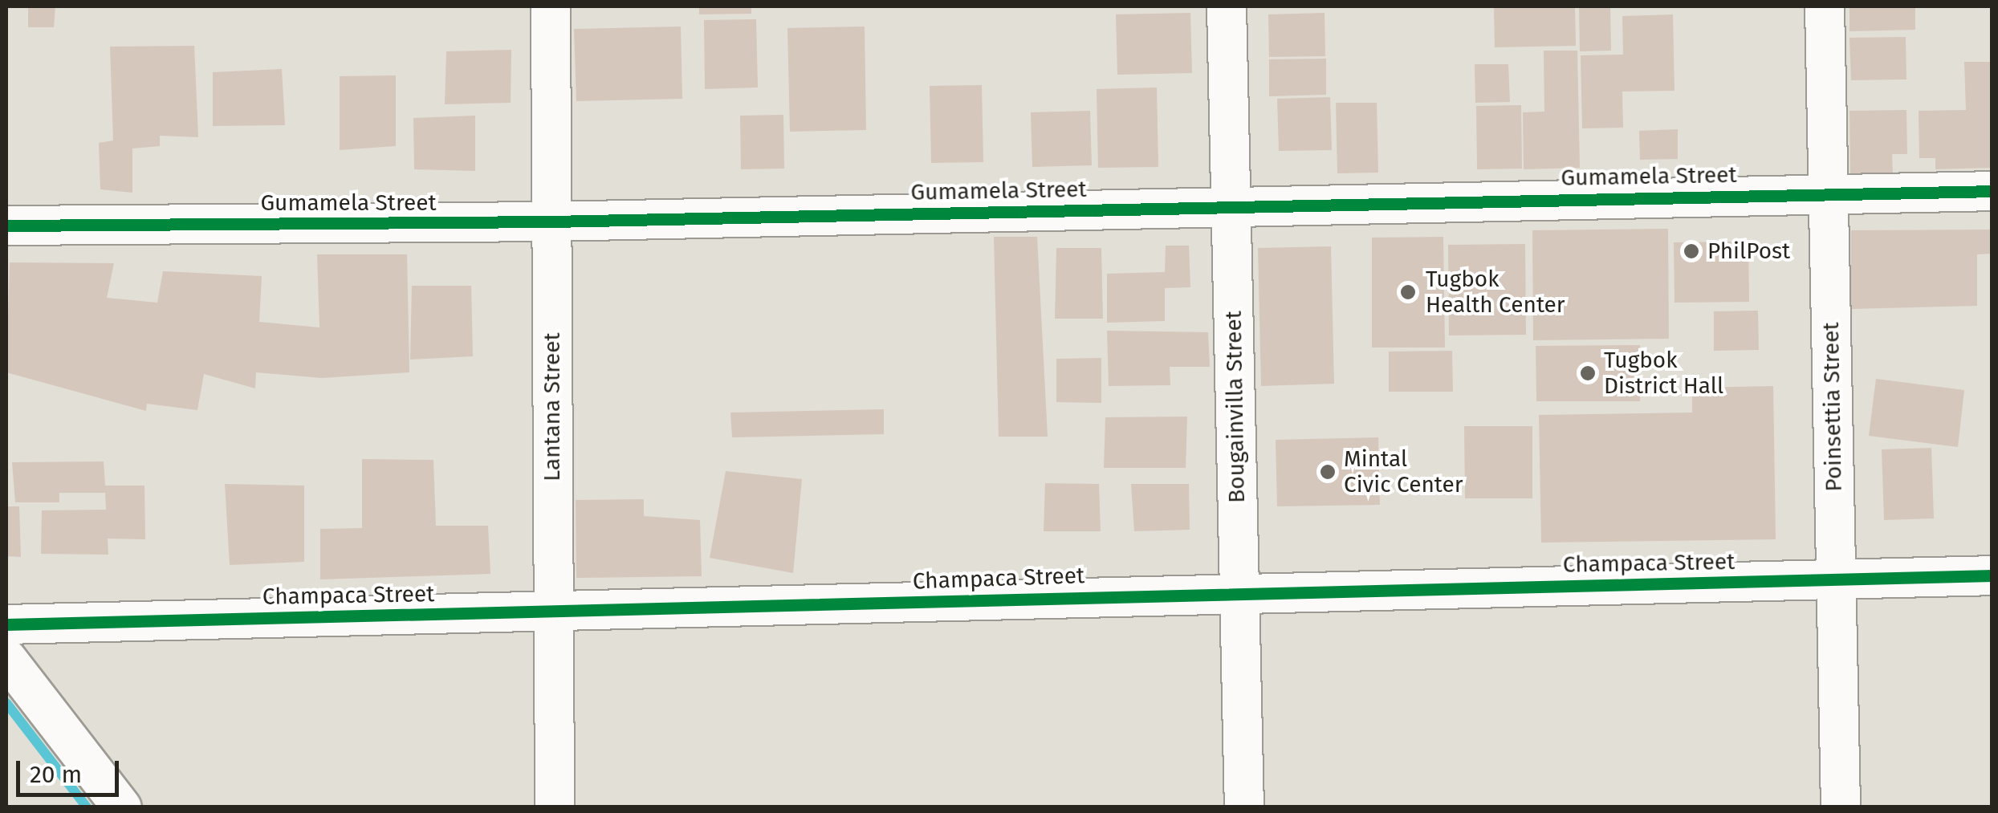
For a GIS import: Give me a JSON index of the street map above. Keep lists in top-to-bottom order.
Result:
{
  "streets": {
    "street": [
      "Gumamela Street",
      "Lantana Street",
      "Bougainvilla Street",
      "Poinsettia Street",
      "Champaca Street"
    ]
  },
  "crossings": [
    ["Gumamela Street", "Lantana Street"],
    ["Gumamela Street", "Bougainvilla Street"],
    ["Gumamela Street", "Poinsettia Street"],
    ["Lantana Street", "Champaca Street"],
    ["Bougainvilla Street", "Champaca Street"],
    ["Poinsettia Street", "Champaca Street"]
  ],
  "places": [
    "PhilPost",
    "Tugbok Health Center",
    "Tugbok District Hall",
    "Mintal Civic Center"
  ],
  "scale_bar": "20 m"
}
